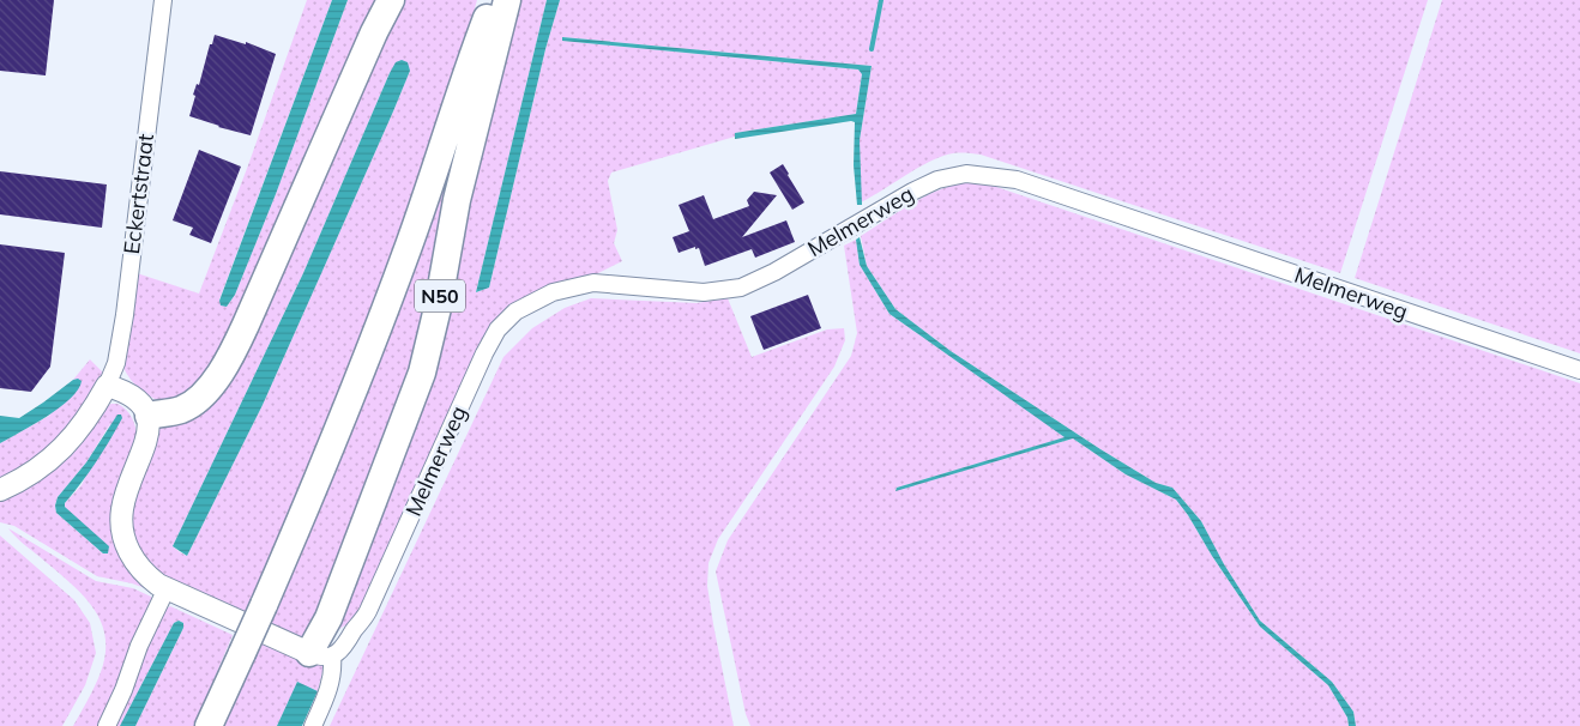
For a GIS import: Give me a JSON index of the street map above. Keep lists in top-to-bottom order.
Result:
{
  "streets": {
    "highway": ["N50"],
    "street": ["Eckertstraat", "Melmerweg"]
  },
  "crossings": [
    ["Melmerweg", "N50"]
  ]
}
